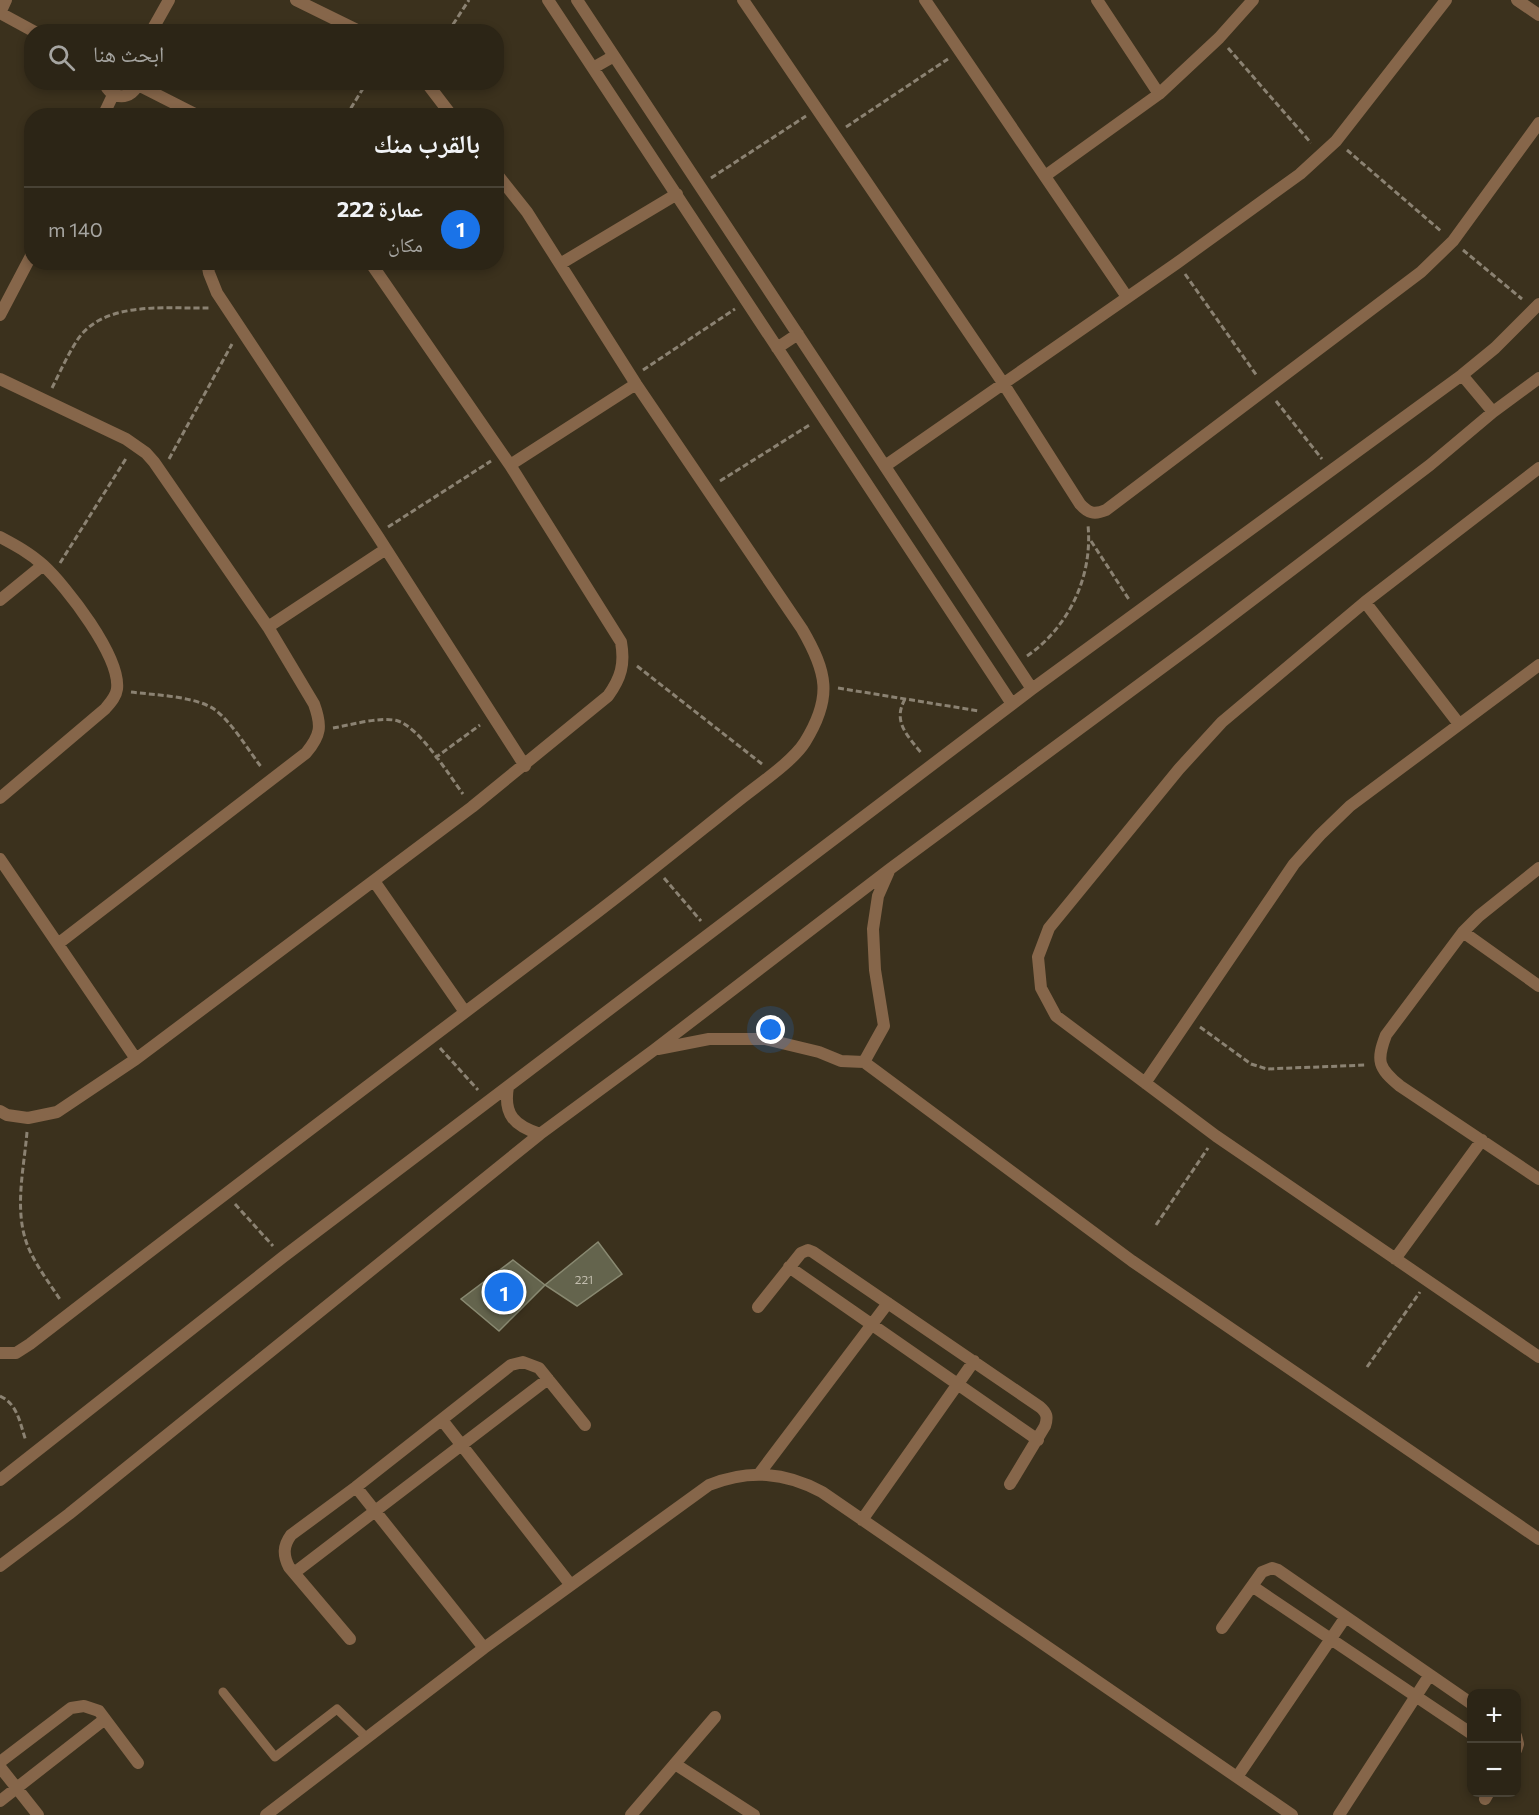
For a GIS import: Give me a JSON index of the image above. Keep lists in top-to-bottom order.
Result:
{
  "house_numbers": ["221"],
  "page": {
    "search": "ابحث هنا",
    "heading": "بالقرب منك",
    "list": [
      {
        "mark": "1",
        "name": "عمارة 222",
        "note": "مكان",
        "value": "140 m"
      }
    ],
    "pins": "1",
    "map_buttons": ["+", "−"]
  }
}
